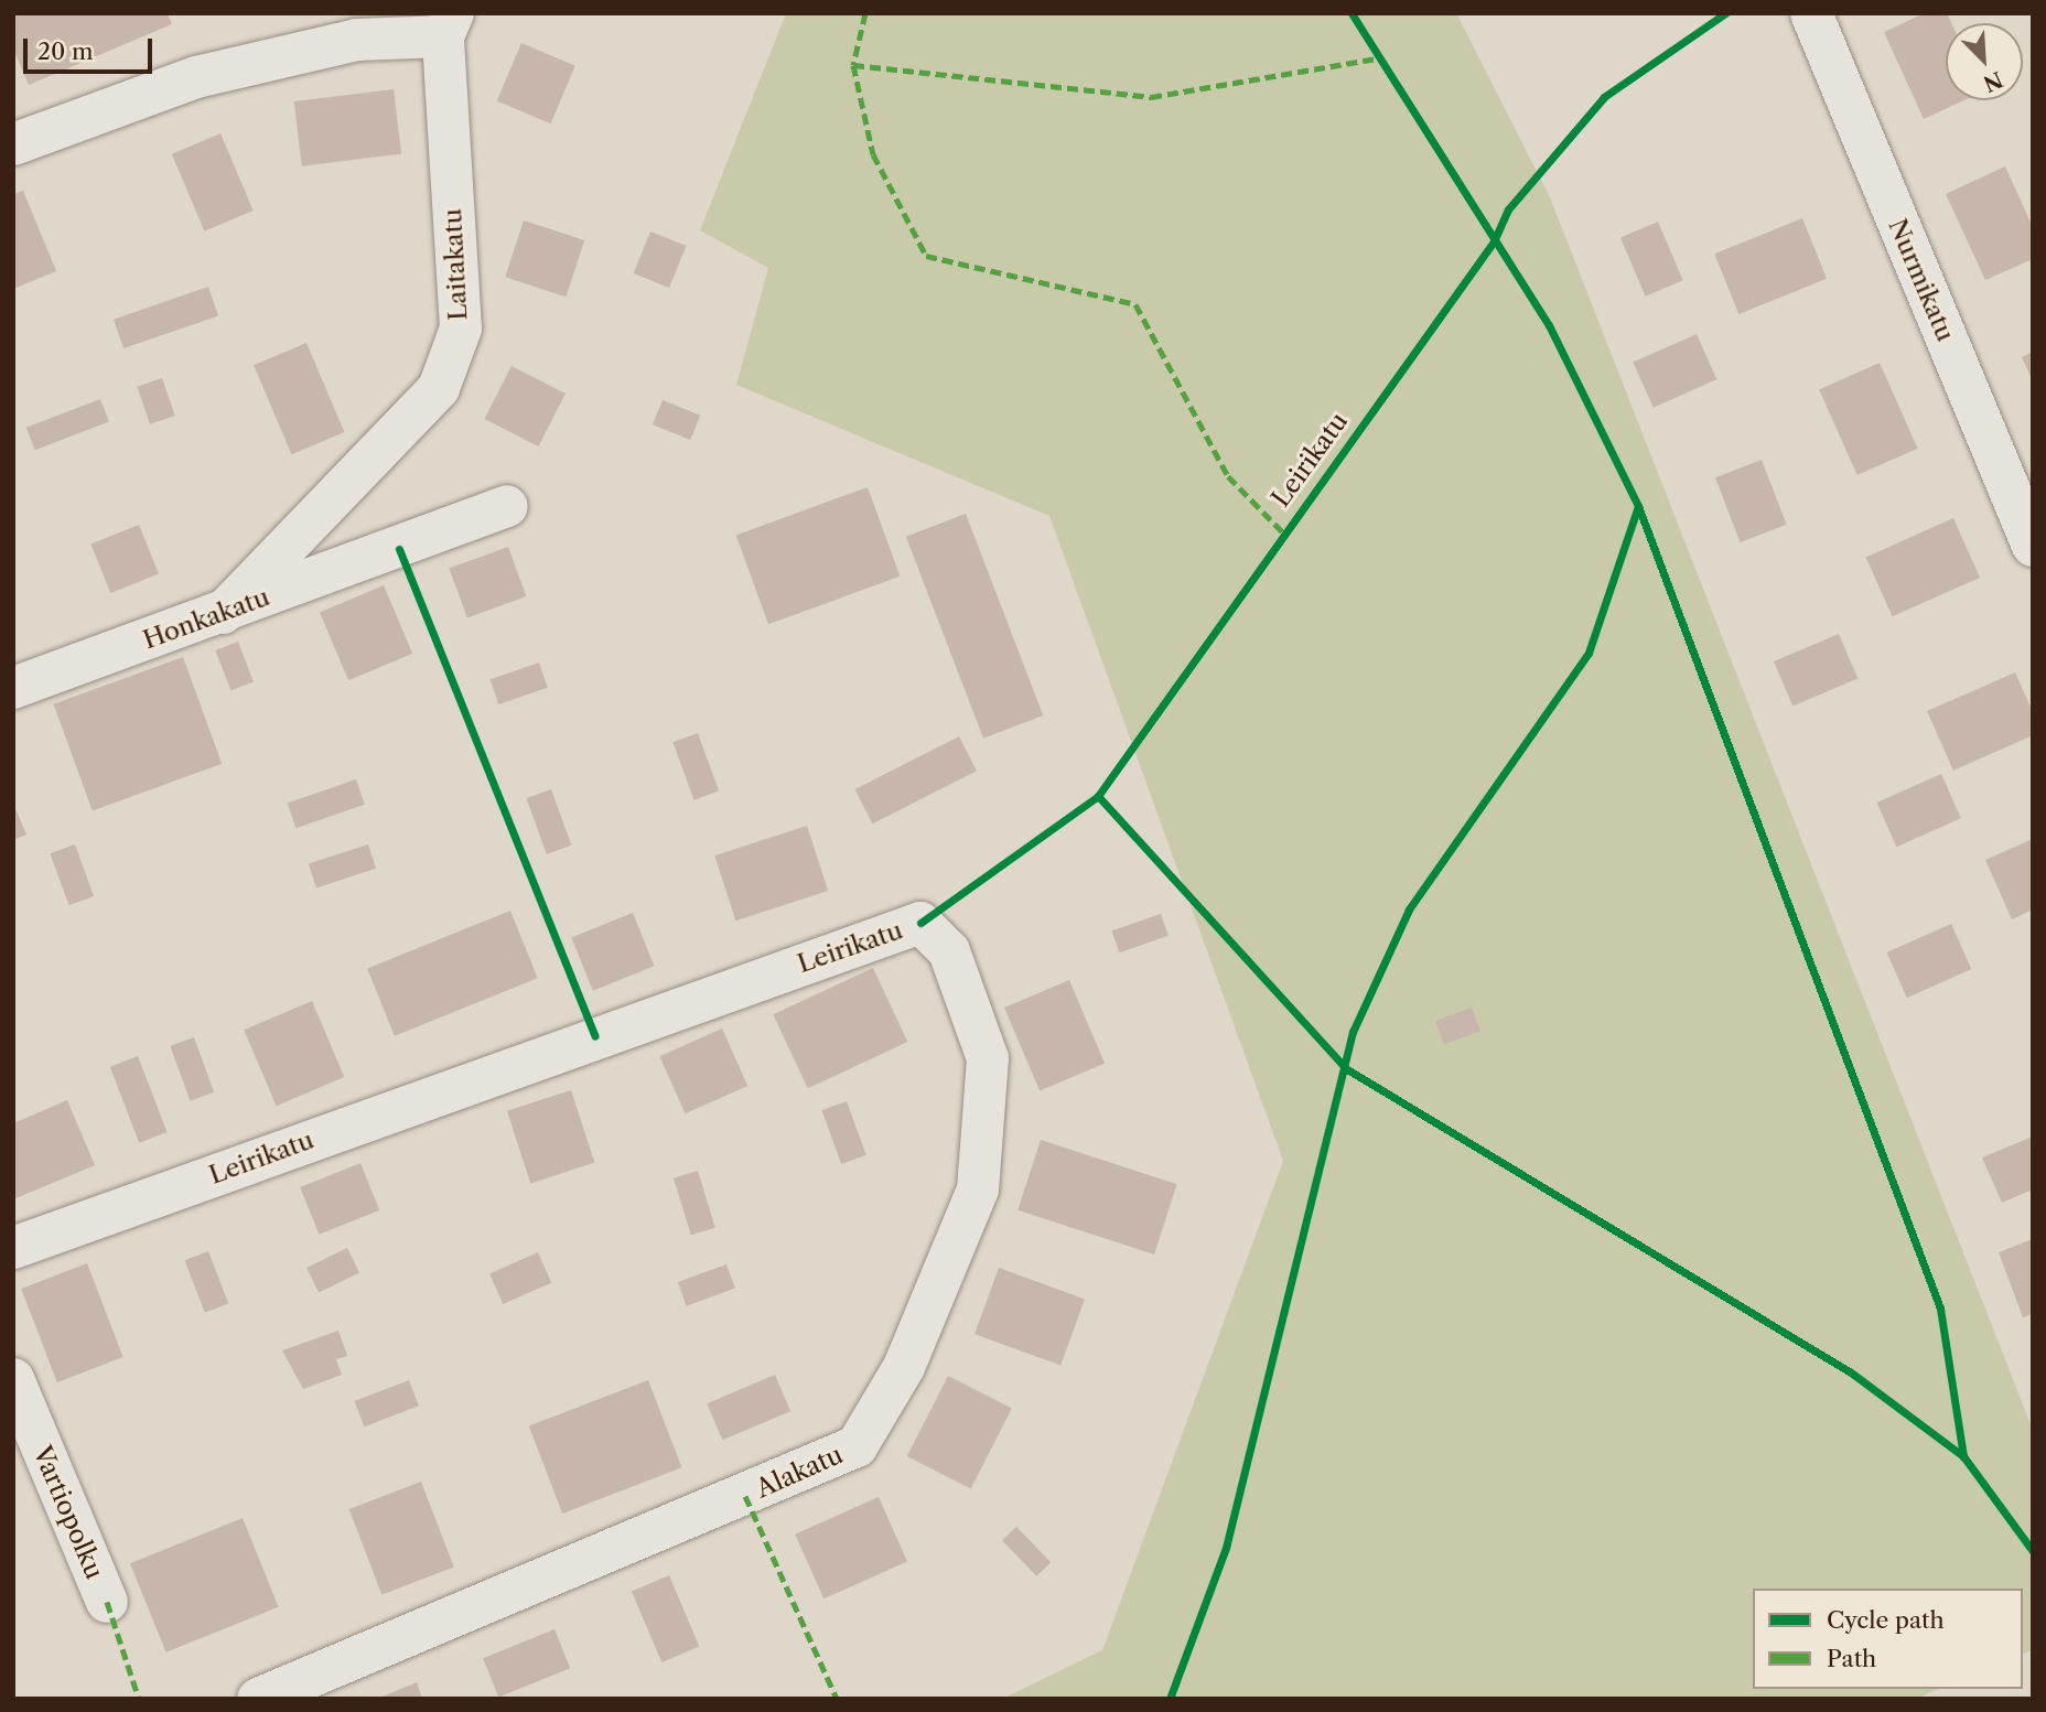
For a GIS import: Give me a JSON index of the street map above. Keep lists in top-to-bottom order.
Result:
{
  "streets": {
    "street": [
      "Laitakatu",
      "Nurmikatu",
      "Leirikatu",
      "Honkakatu",
      "Alakatu",
      "Vartiopolku"
    ]
  },
  "crossings": [
    ["Laitakatu", "Honkakatu"],
    ["Leirikatu", "Alakatu"]
  ],
  "legend": ["Cycle path", "Path"],
  "scale_bar": "20 m",
  "north": "bottom right"
}
